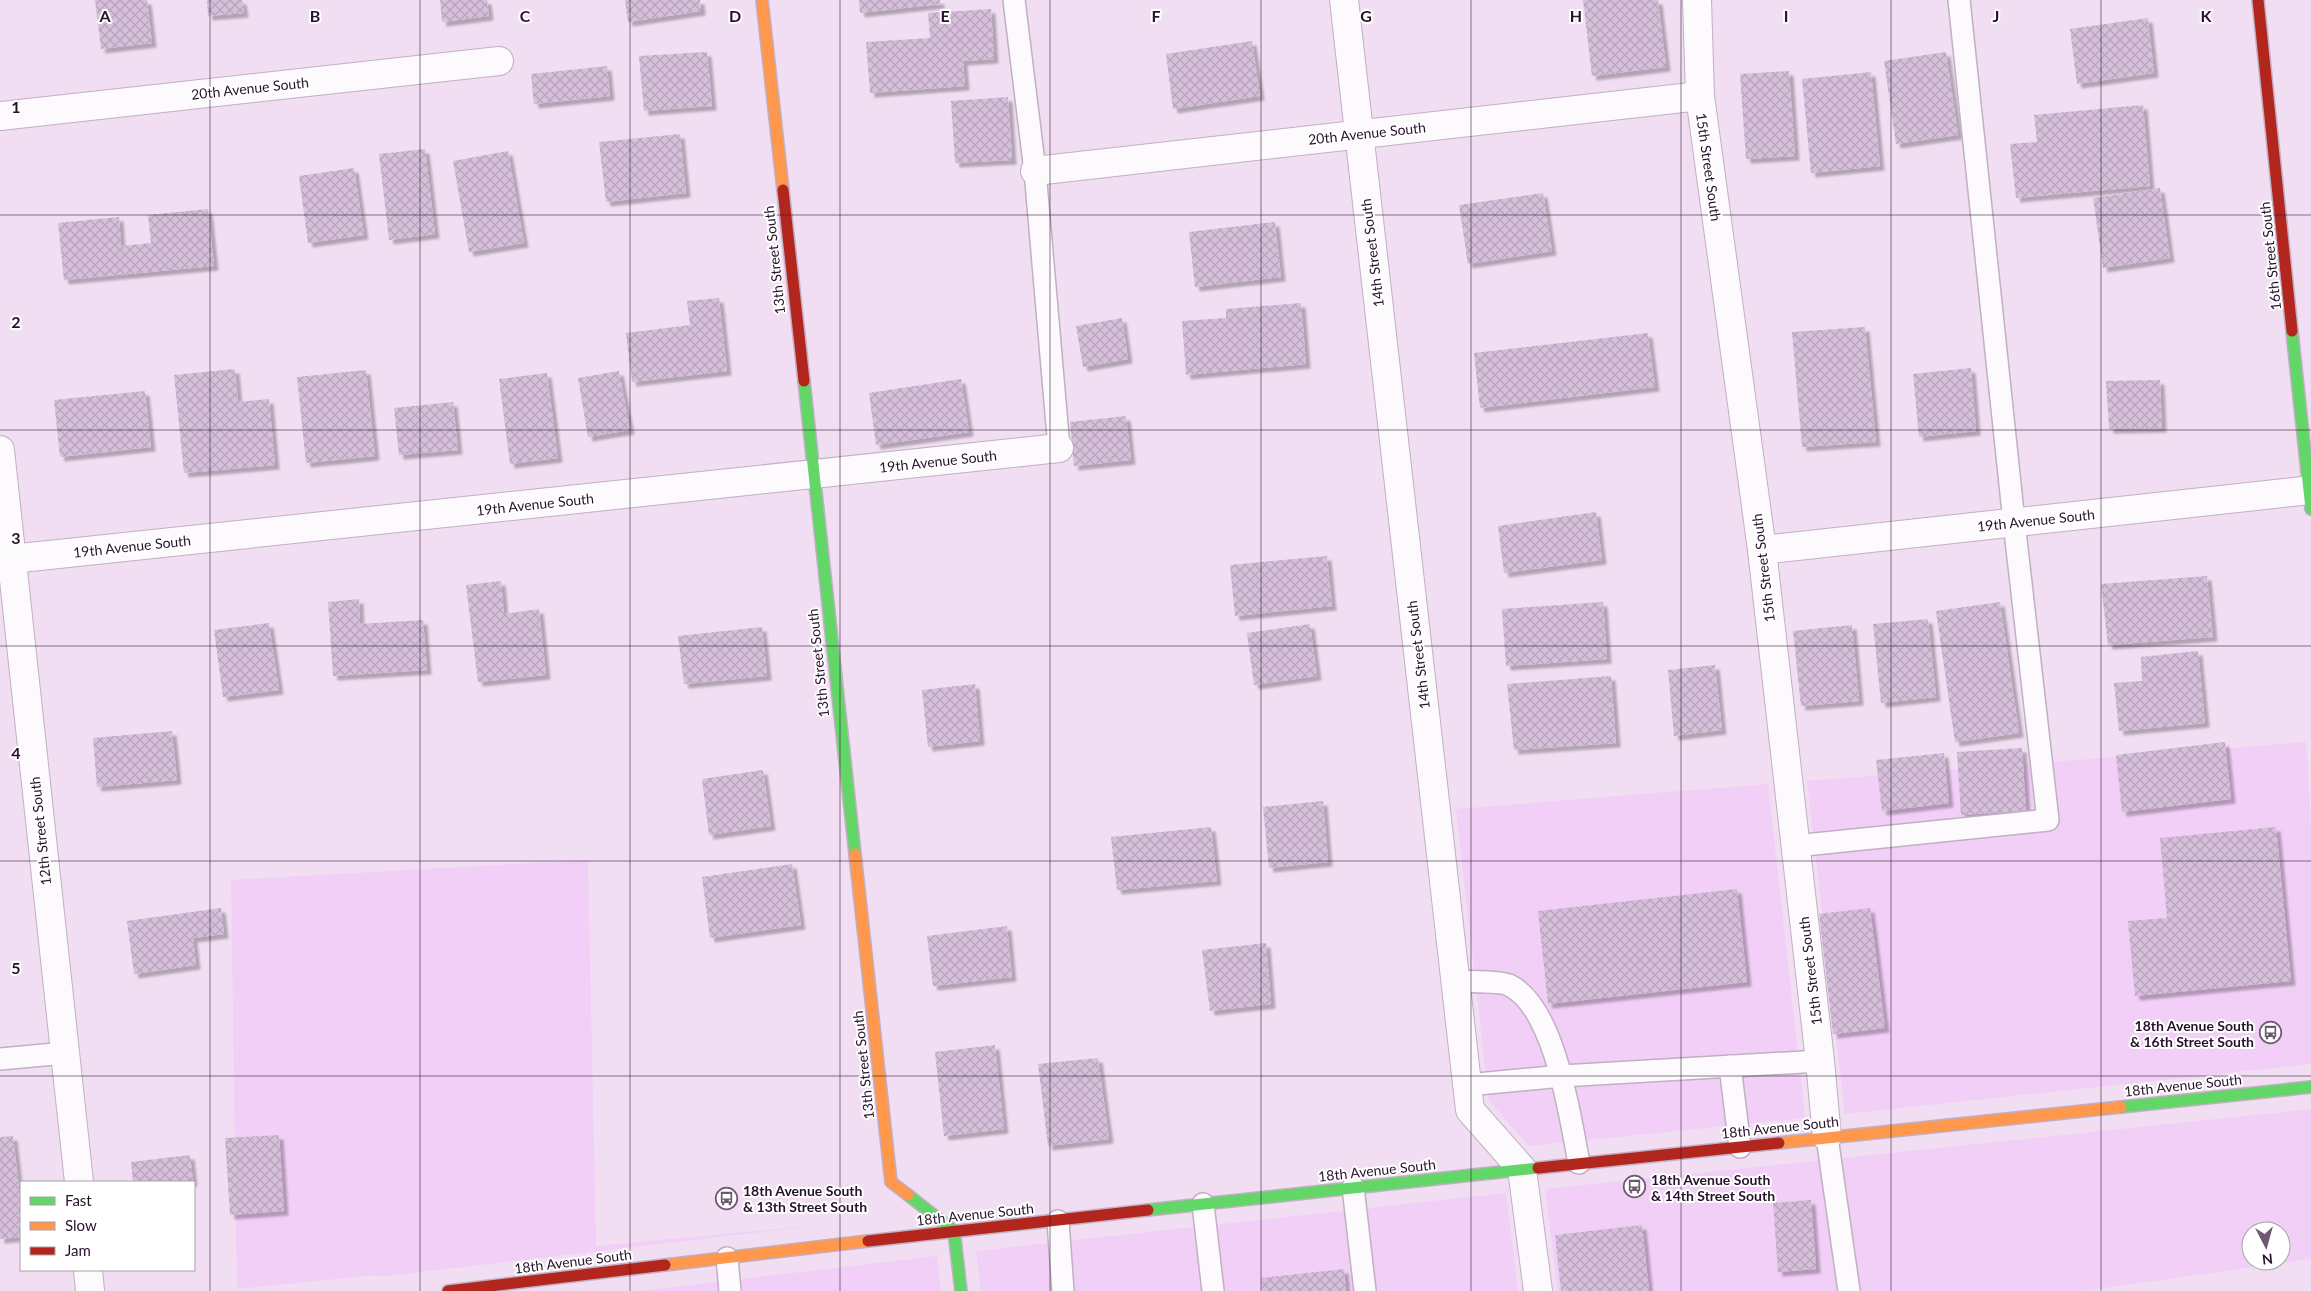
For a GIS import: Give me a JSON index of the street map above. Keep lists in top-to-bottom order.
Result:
{
  "streets": {
    "street": [
      "20th Avenue South",
      "15th Street South",
      "14th Street South",
      "16th Street South",
      "13th Street South",
      "19th Avenue South",
      "12th Street South",
      "18th Avenue South"
    ]
  },
  "crossings": [
    ["20th Avenue South", "15th Street South"],
    ["20th Avenue South", "14th Street South"],
    ["15th Street South", "19th Avenue South"],
    ["15th Street South", "18th Avenue South"],
    ["14th Street South", "18th Avenue South"],
    ["16th Street South", "19th Avenue South"],
    ["13th Street South", "19th Avenue South"],
    ["13th Street South", "18th Avenue South"],
    ["19th Avenue South", "12th Street South"]
  ],
  "places": {
    "bus stop": ["18th Avenue South & 16th Street South", "18th Avenue South & 14th Street South", "18th Avenue South & 13th Street South"]
  },
  "legend": ["Fast", "Slow", "Jam"],
  "north": "bottom",
  "grid": {
    "columns": [
      "A",
      "B",
      "C",
      "D",
      "E",
      "F",
      "G",
      "H",
      "I",
      "J",
      "K"
    ],
    "rows": [
      "1",
      "2",
      "3",
      "4",
      "5"
    ]
  }
}
